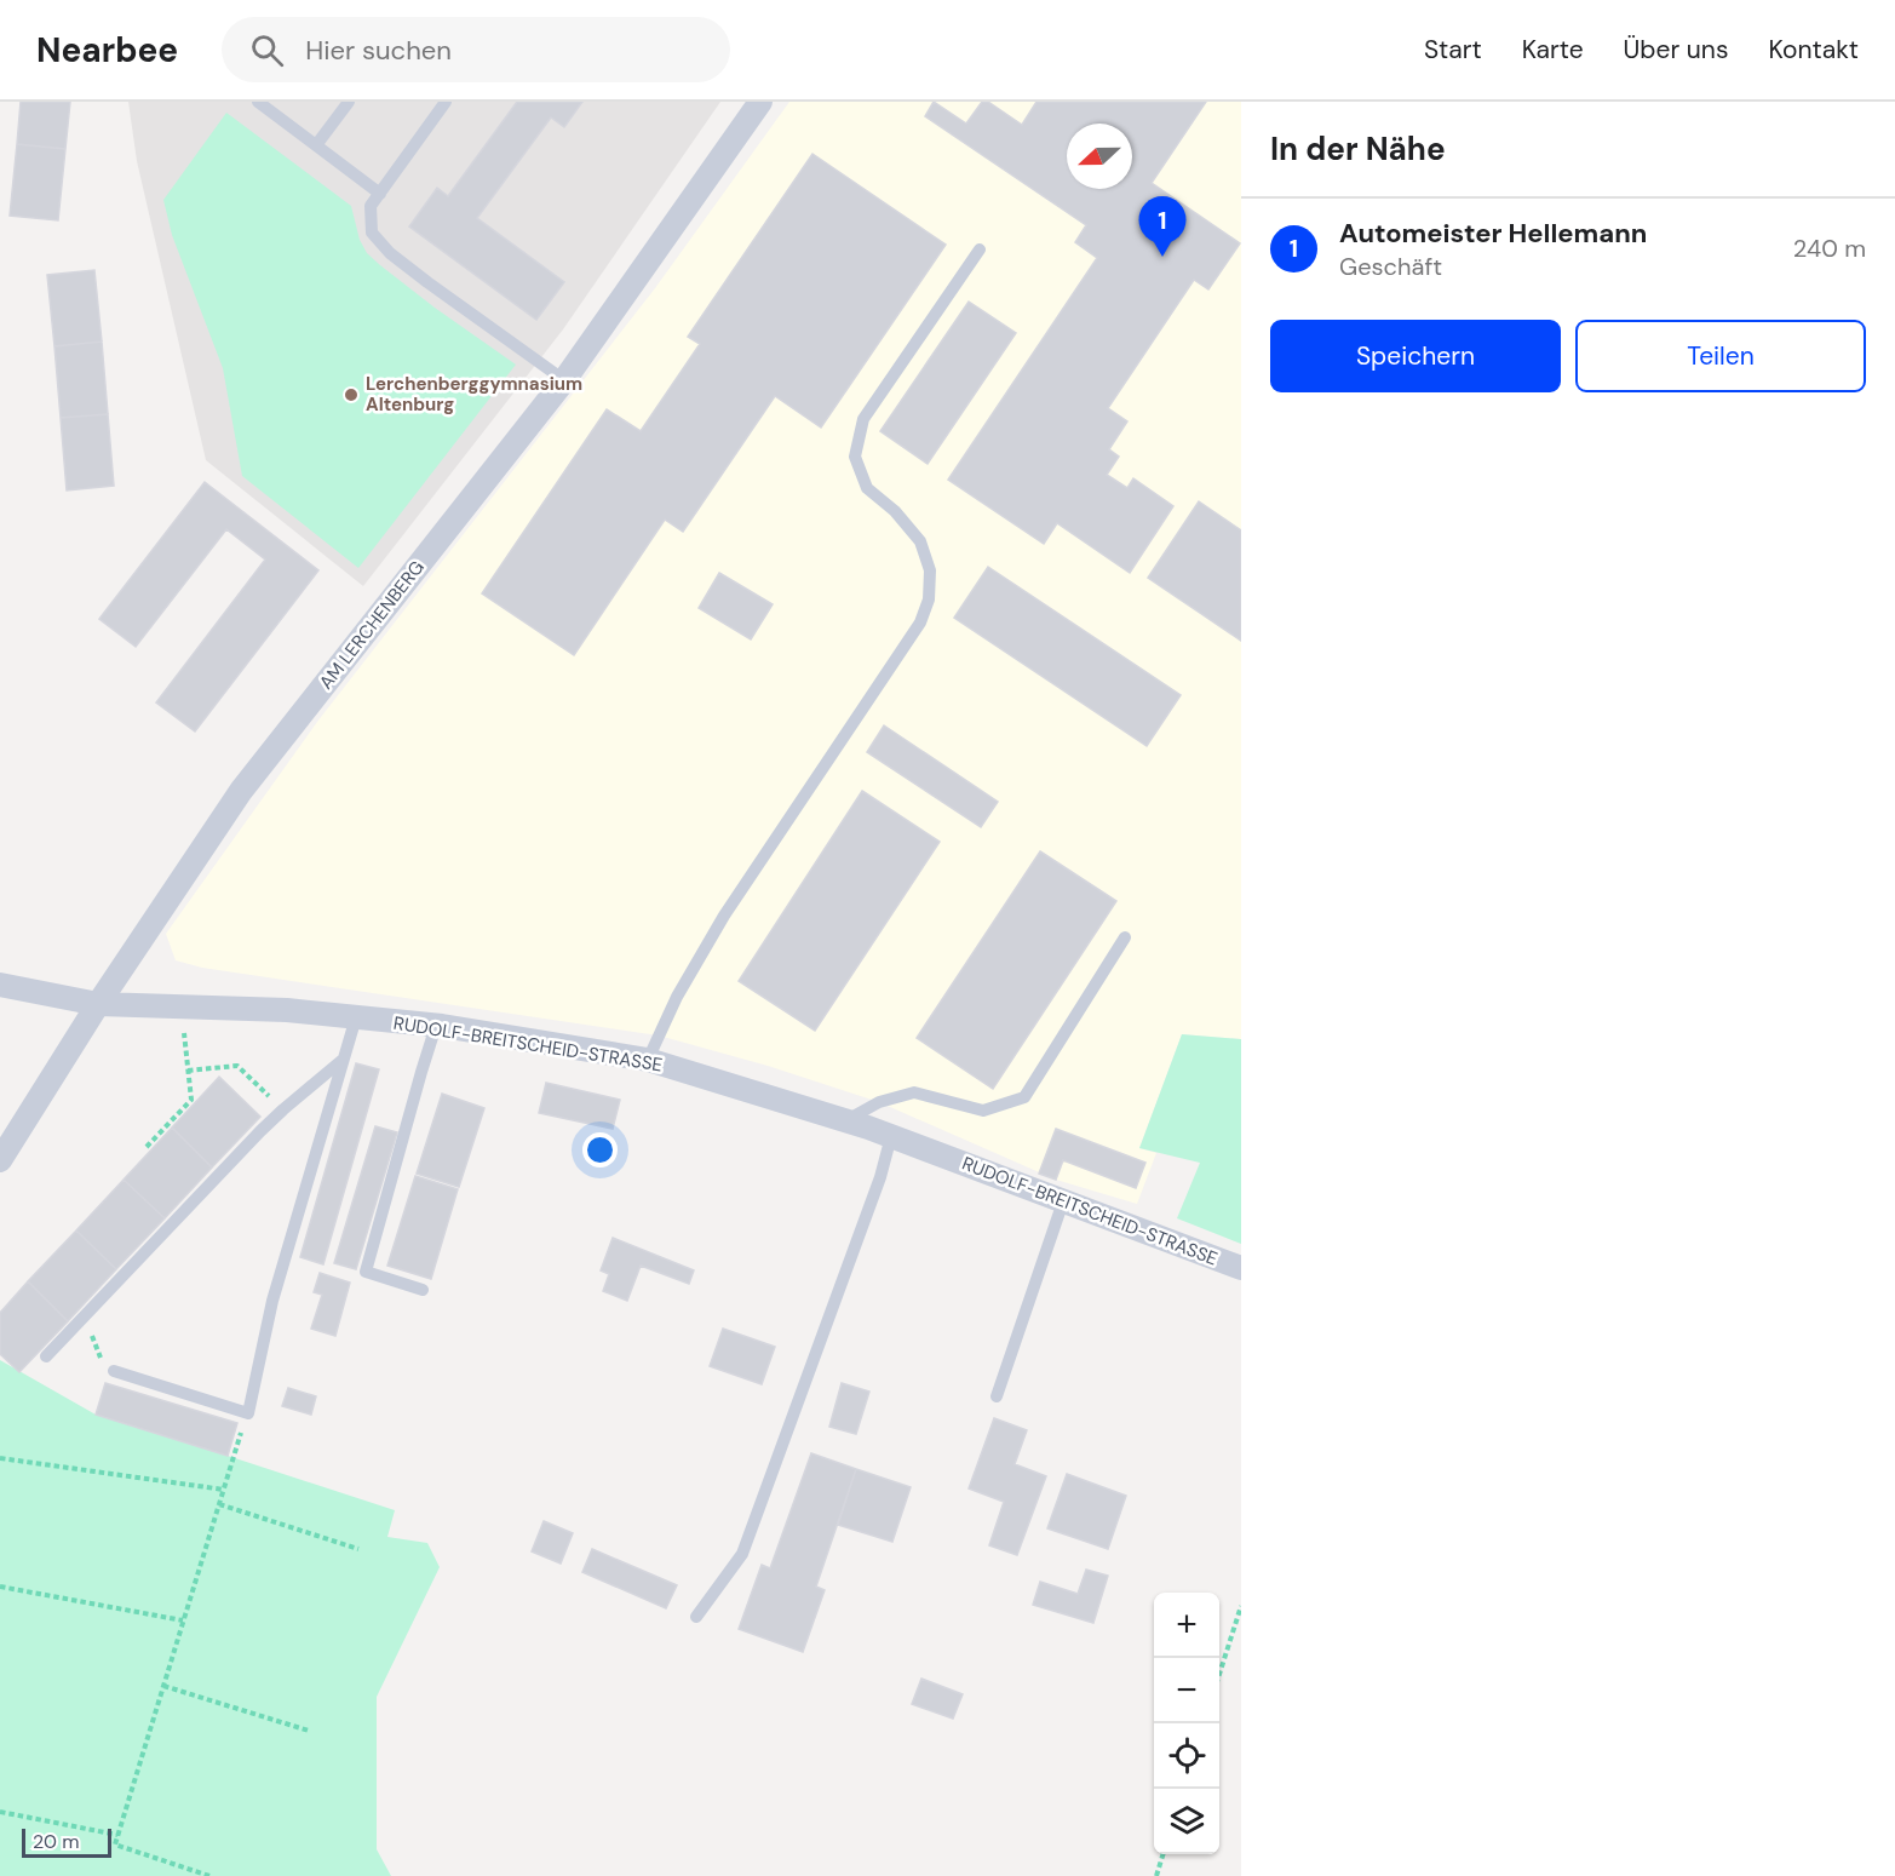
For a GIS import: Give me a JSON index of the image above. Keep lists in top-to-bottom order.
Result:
{
  "streets": {
    "street": ["AM LERCHENBERG", "RUDOLF-BREITSCHEID-STRASSE"]
  },
  "crossings": [
    ["AM LERCHENBERG", "RUDOLF-BREITSCHEID-STRASSE"]
  ],
  "places": ["Lerchenberggymnasium Altenburg"],
  "scale_bar": "20 m",
  "north": "left",
  "page": {
    "header": "Nearbee",
    "search": "Hier suchen",
    "nav": [
      "Start",
      "Karte",
      "Über uns",
      "Kontakt"
    ],
    "heading": "In der Nähe",
    "pins": "1",
    "list": [
      {
        "mark": "1",
        "name": "Automeister Hellemann",
        "note": "Geschäft",
        "value": "240 m"
      }
    ],
    "buttons": ["Speichern", "Teilen"],
    "map_buttons": ["+", "−"],
    "scale": "20 m"
  }
}
